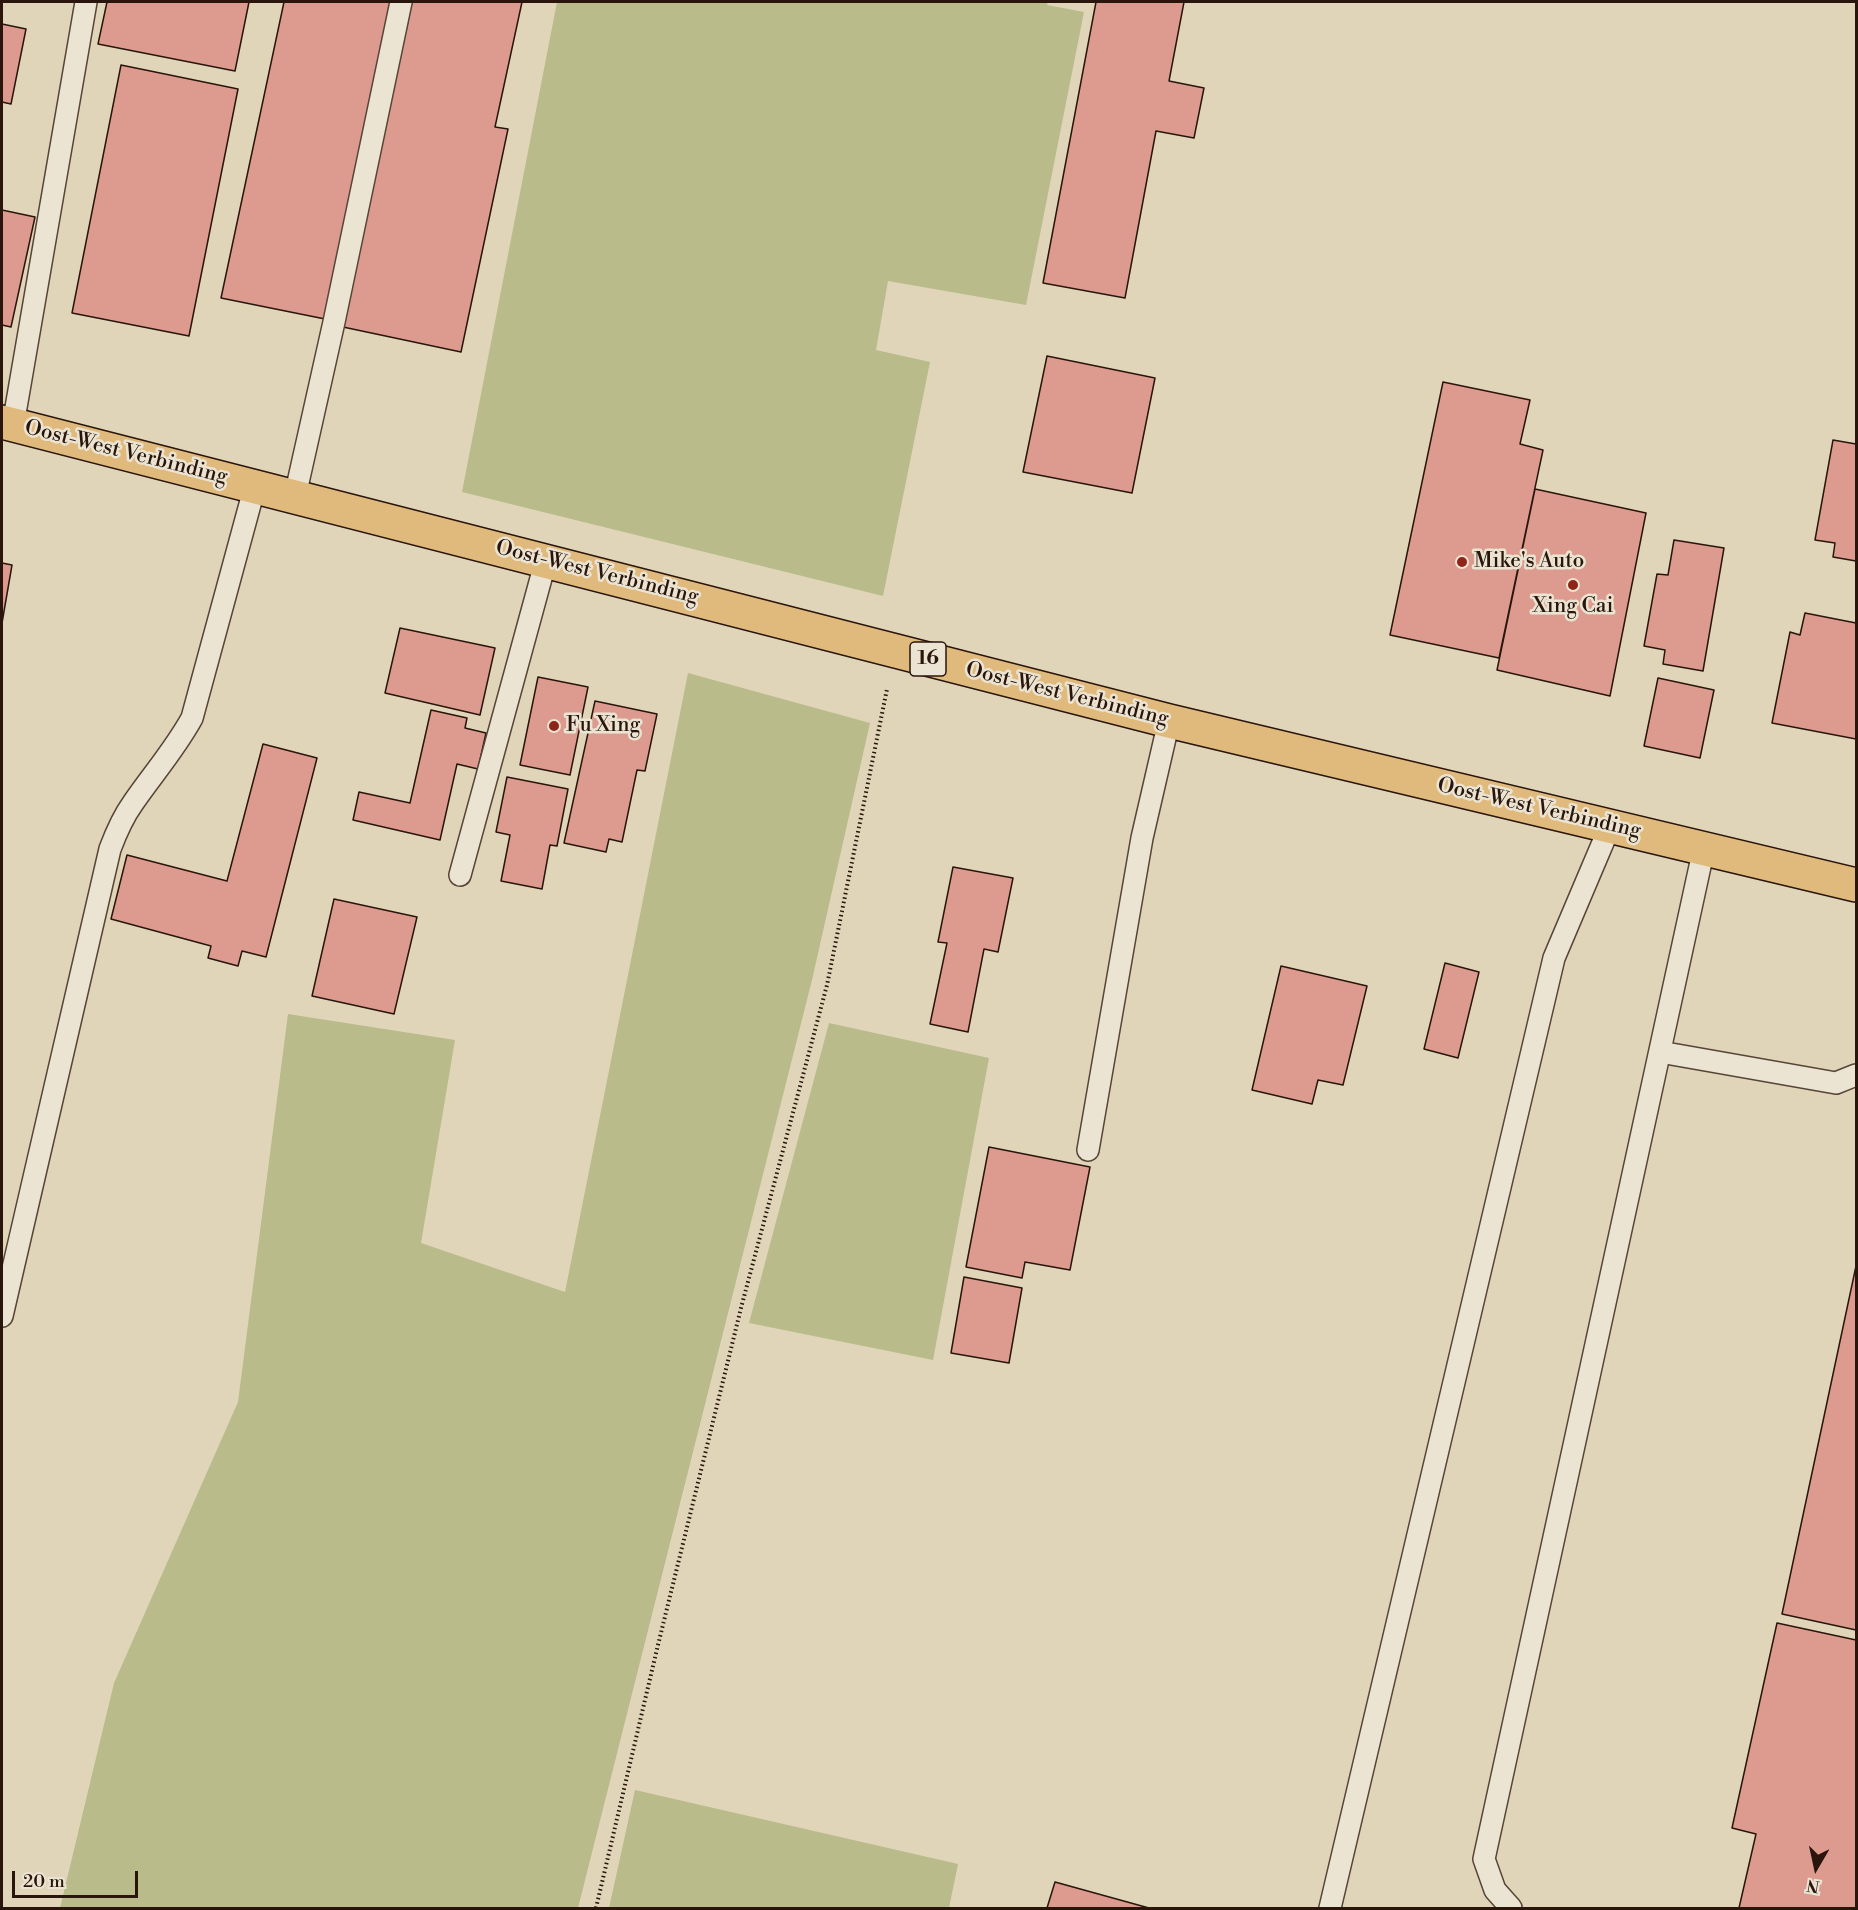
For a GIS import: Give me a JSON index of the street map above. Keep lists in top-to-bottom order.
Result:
{
  "streets": {
    "main road": ["Oost-West Verbinding", "16"]
  },
  "places": ["Mike's Auto", "Xing Cai", "Fu Xing"],
  "scale_bar": "20 m",
  "north": "bottom"
}
